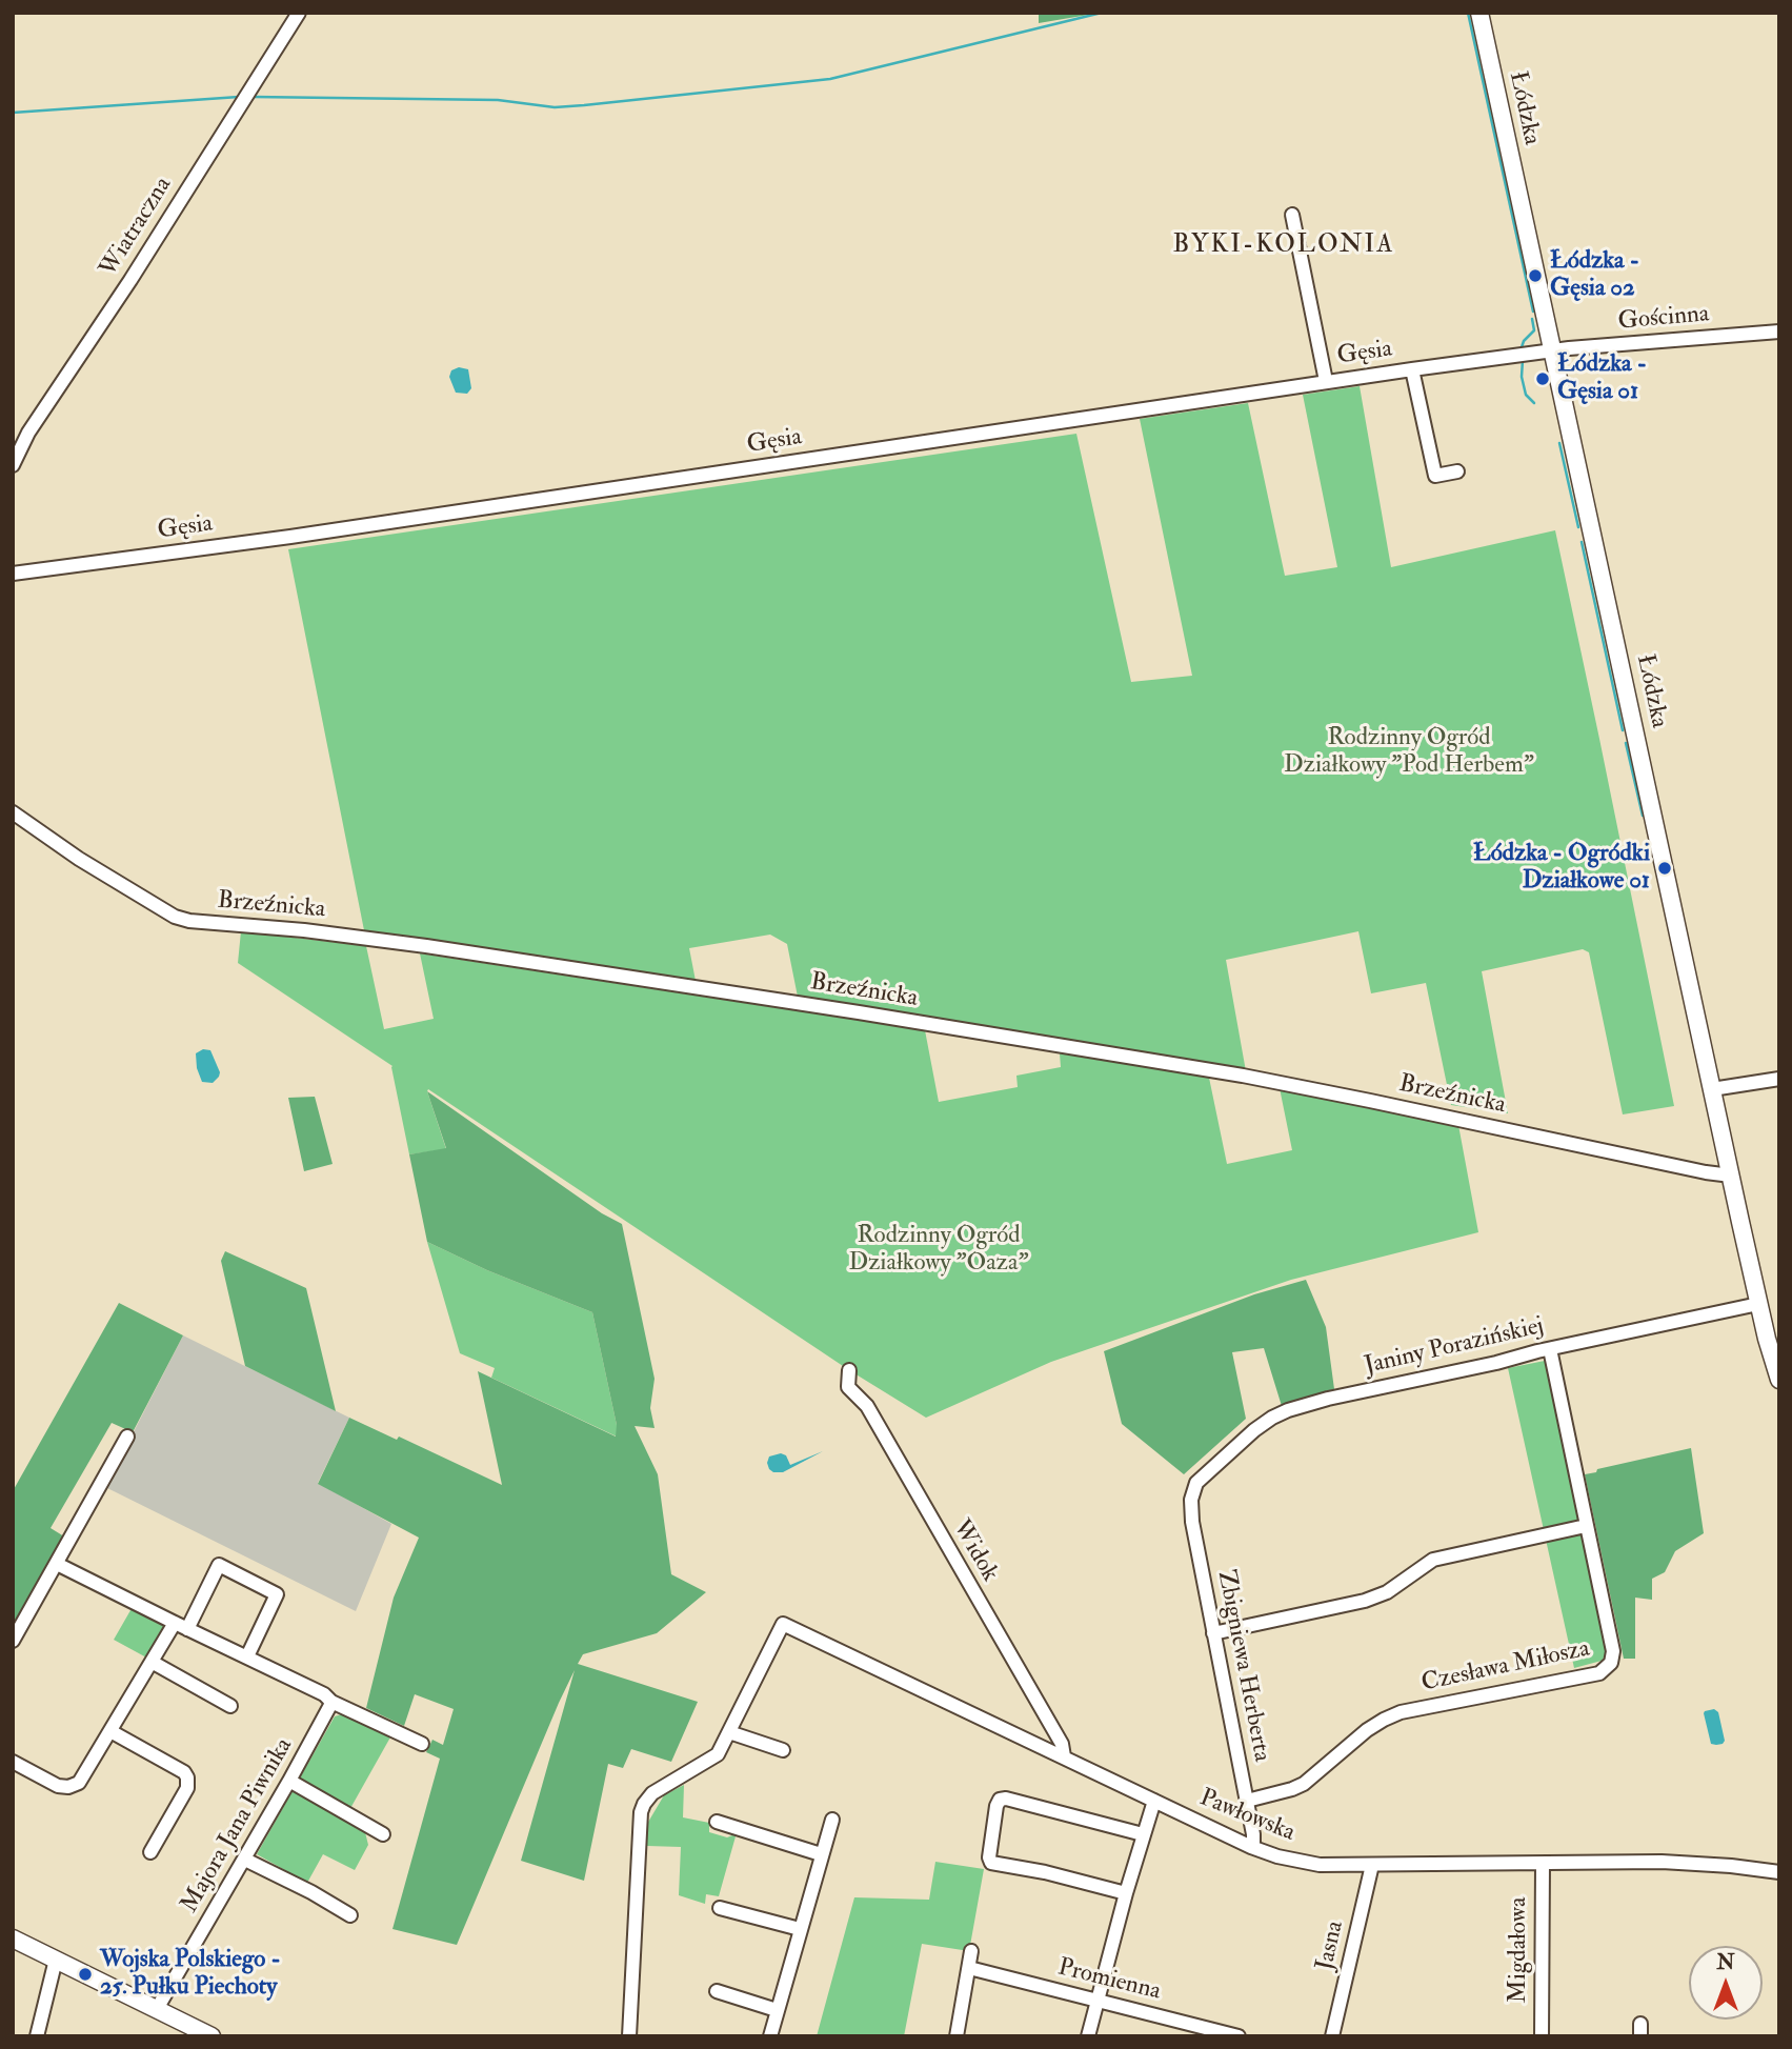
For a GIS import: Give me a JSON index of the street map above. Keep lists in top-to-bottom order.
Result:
{
  "streets": {
    "main road": ["Łódzka"],
    "street": [
      "Wiatraczna",
      "Gościnna",
      "Gęsia",
      "Brzeźnicka",
      "Janiny Porazińskiej",
      "Widok",
      "Zbigniewa Herberta",
      "Czesława Miłosza",
      "Pawłowska",
      "Majora Jana Piwnika",
      "Jasna",
      "Migdałowa",
      "Promienna"
    ]
  },
  "crossings": [
    ["Łódzka", "Gościnna"],
    ["Łódzka", "Gęsia"],
    ["Łódzka", "Brzeźnicka"],
    ["Łódzka", "Janiny Porazińskiej"],
    ["Gościnna", "Gęsia"],
    ["Janiny Porazińskiej", "Zbigniewa Herberta"],
    ["Janiny Porazińskiej", "Czesława Miłosza"],
    ["Widok", "Pawłowska"],
    ["Zbigniewa Herberta", "Czesława Miłosza"],
    ["Zbigniewa Herberta", "Pawłowska"],
    ["Pawłowska", "Jasna"],
    ["Pawłowska", "Migdałowa"]
  ],
  "districts": ["BYKI-KOLONIA"],
  "parks": ["Rodzinny Ogród Działkowy \"Pod Herbem\"", "Rodzinny Ogród Działkowy \"Oaza\""],
  "places": [
    "Łódzka - Gęsia 02",
    "Łódzka - Gęsia 01",
    "Łódzka - Ogródki Działkowe 01",
    "Wojska Polskiego - 25. Pułku Piechoty"
  ],
  "north": "top"
}
